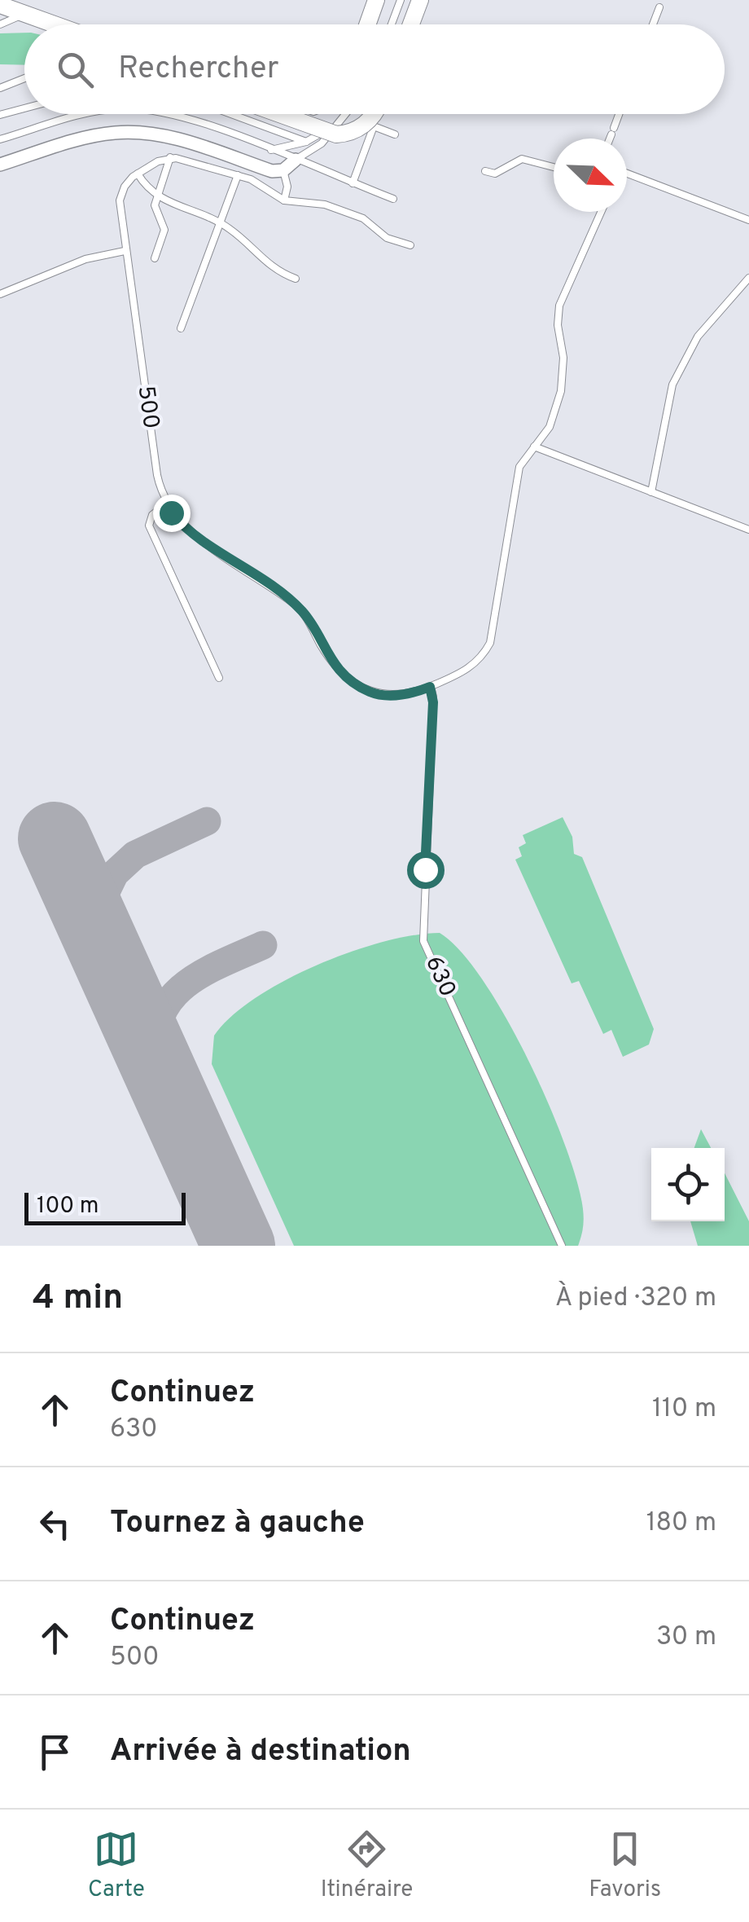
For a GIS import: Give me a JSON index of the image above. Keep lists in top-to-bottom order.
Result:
{
  "streets": {
    "lane": ["500", "630"]
  },
  "scale_bar": "100 m",
  "north": "bottom right",
  "page": {
    "search": "Rechercher",
    "scale": "100 m",
    "heading": ["4 min", "À pied · 320 m"],
    "list": [
      ["Continuez", "630", "110 m"],
      ["Tournez à gauche", "180 m"],
      ["Continuez", "500", "30 m"],
      "Arrivée à destination"
    ],
    "nav": ["Carte", "Itinéraire", "Favoris"]
  }
}
